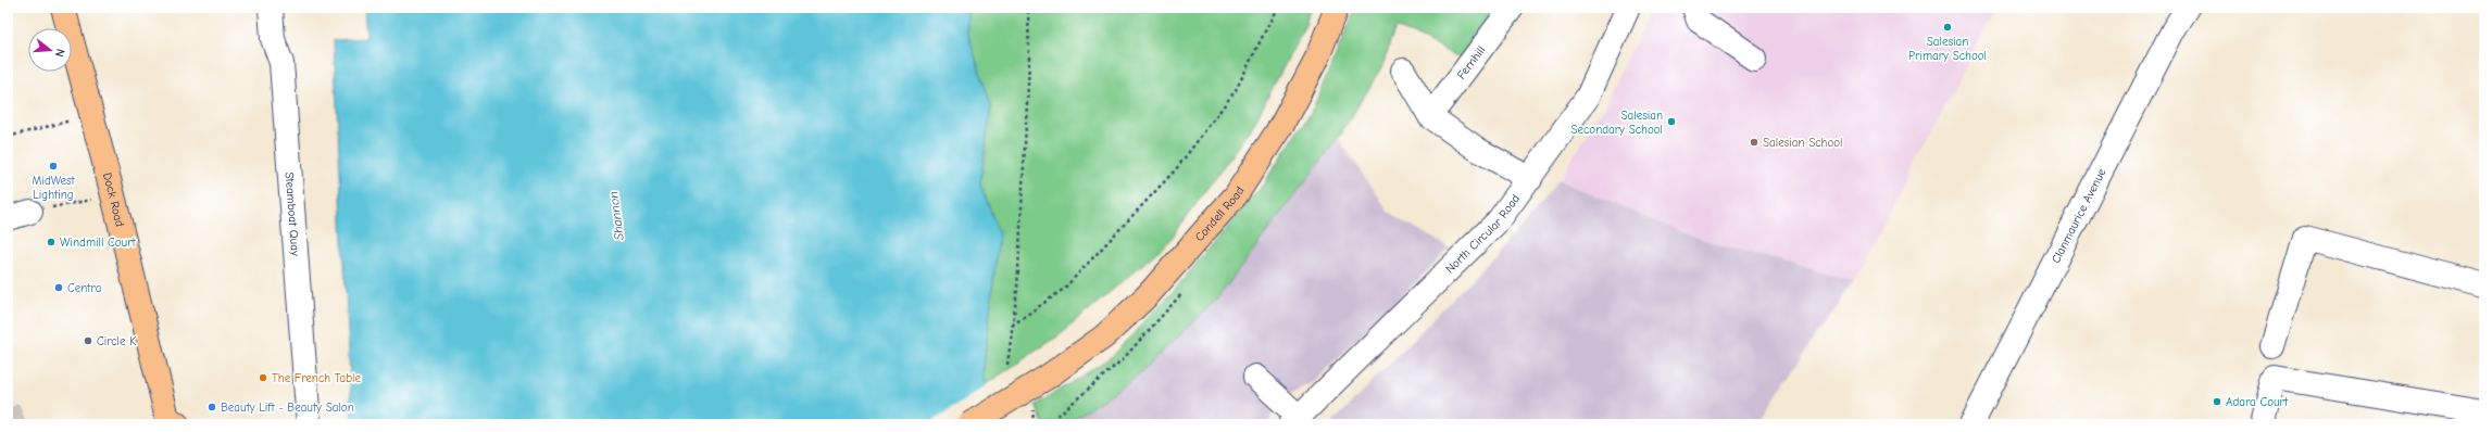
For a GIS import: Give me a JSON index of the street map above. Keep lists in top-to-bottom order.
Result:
{
  "streets": {
    "main road": ["Dock Road", "Condell Road"],
    "street": [
      "Fernhill",
      "Steamboat Quay",
      "Clanmaurice Avenue",
      "North Circular Road"
    ]
  },
  "water": ["Shannon"],
  "places": [
    "Salesian Primary School",
    "Salesian Secondary School",
    "Salesian School",
    "MidWest Lighting",
    "Windmill Court",
    "Centra",
    "Circle K",
    "The French Table",
    "Adara Court",
    "Beauty Lift - Beauty Salon"
  ],
  "north": "right"
}
